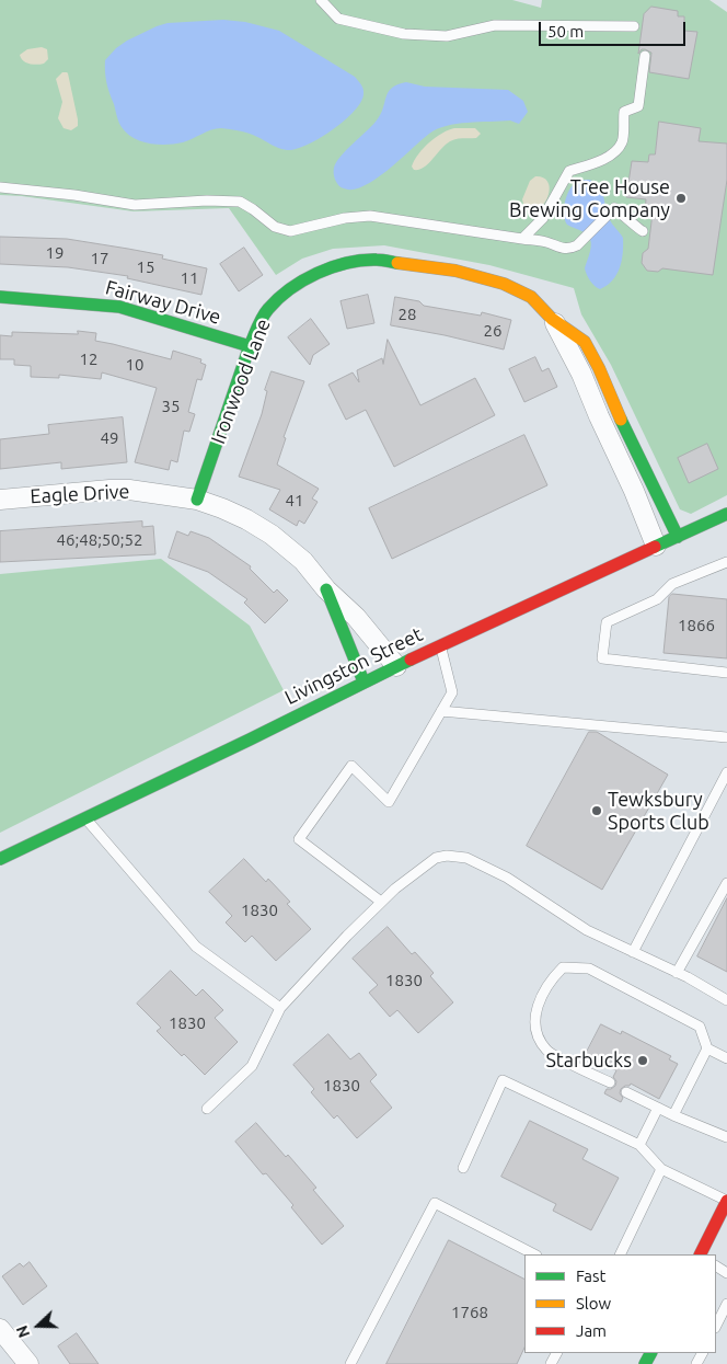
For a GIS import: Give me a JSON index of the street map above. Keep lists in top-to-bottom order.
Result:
{
  "streets": {
    "street": [
      "Fairway Drive",
      "Ironwood Lane",
      "Eagle Drive",
      "Livingston Street"
    ]
  },
  "crossings": [
    ["Fairway Drive", "Ironwood Lane"],
    ["Ironwood Lane", "Eagle Drive"],
    ["Ironwood Lane", "Livingston Street"],
    ["Eagle Drive", "Livingston Street"]
  ],
  "places": ["Tree House Brewing Company", "Tewksbury Sports Club", "Starbucks"],
  "house_numbers": [
    "19",
    "17",
    "15",
    "11",
    "28",
    "26",
    "12",
    "10",
    "35",
    "49",
    "41",
    "46;48;50;52",
    "1866",
    "1830",
    "1830",
    "1830",
    "1830",
    "1768"
  ],
  "legend": ["Fast", "Slow", "Jam"],
  "scale_bar": "50 m",
  "north": "left"
}
